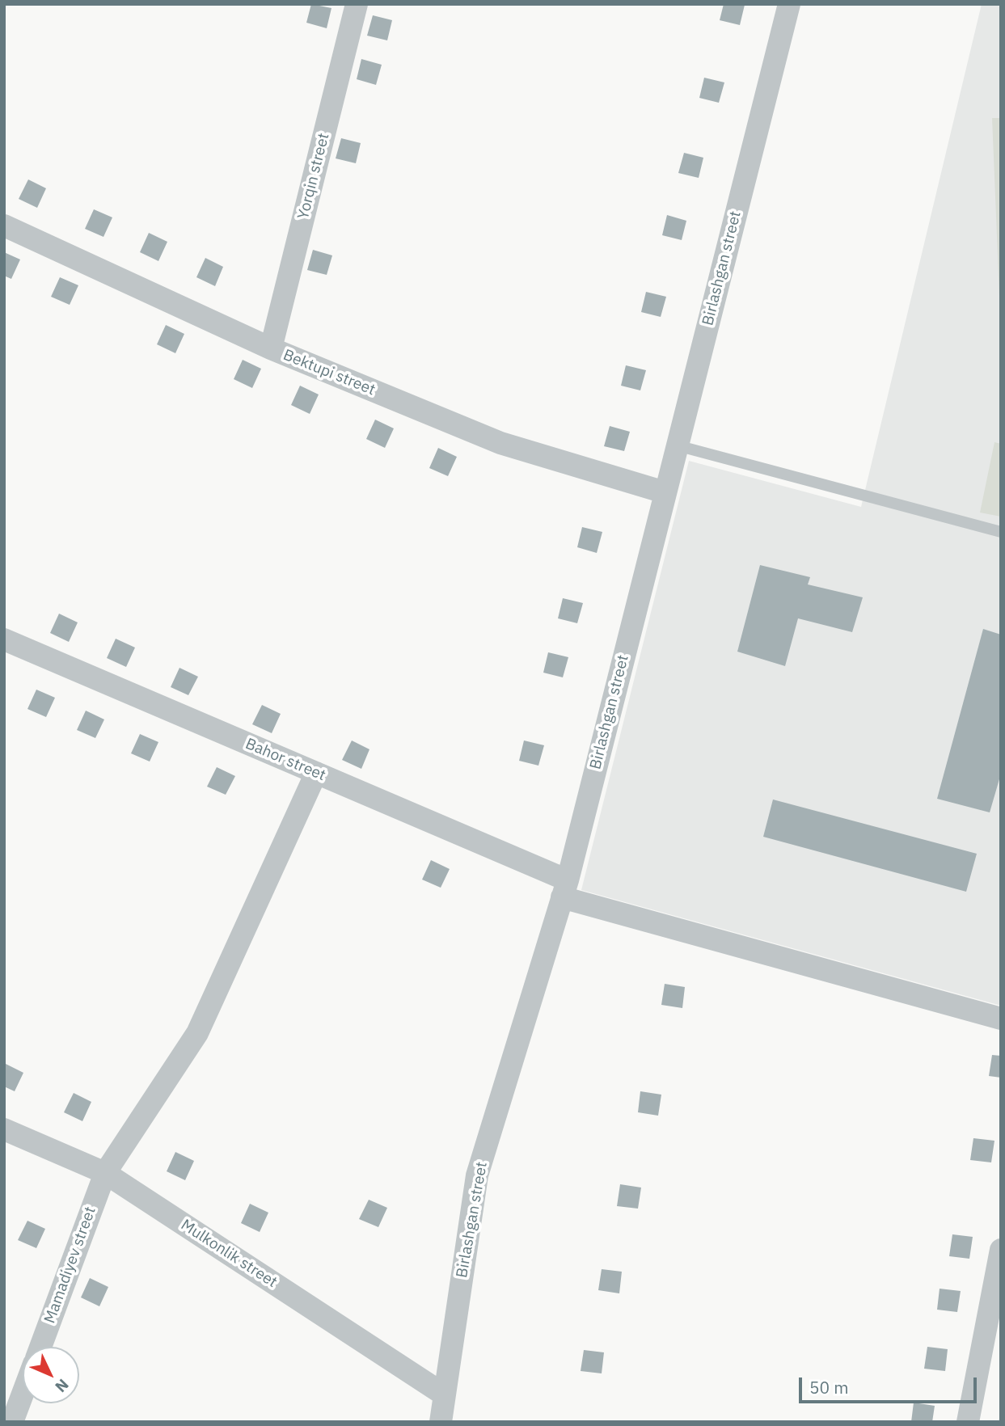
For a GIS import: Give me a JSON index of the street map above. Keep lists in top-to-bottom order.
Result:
{
  "streets": {
    "street": [
      "Yorqin street",
      "Birlashgan street",
      "Bektupi street",
      "Bahor street",
      "Mulkonlik street",
      "Mamadiyev street"
    ]
  },
  "crossings": [
    ["Yorqin street", "Bektupi street"],
    ["Birlashgan street", "Bektupi street"],
    ["Birlashgan street", "Bahor street"],
    ["Birlashgan street", "Mulkonlik street"],
    ["Bahor street", "Mamadiyev street"],
    ["Mulkonlik street", "Mamadiyev street"]
  ],
  "scale_bar": "50 m",
  "north": "bottom right"
}
